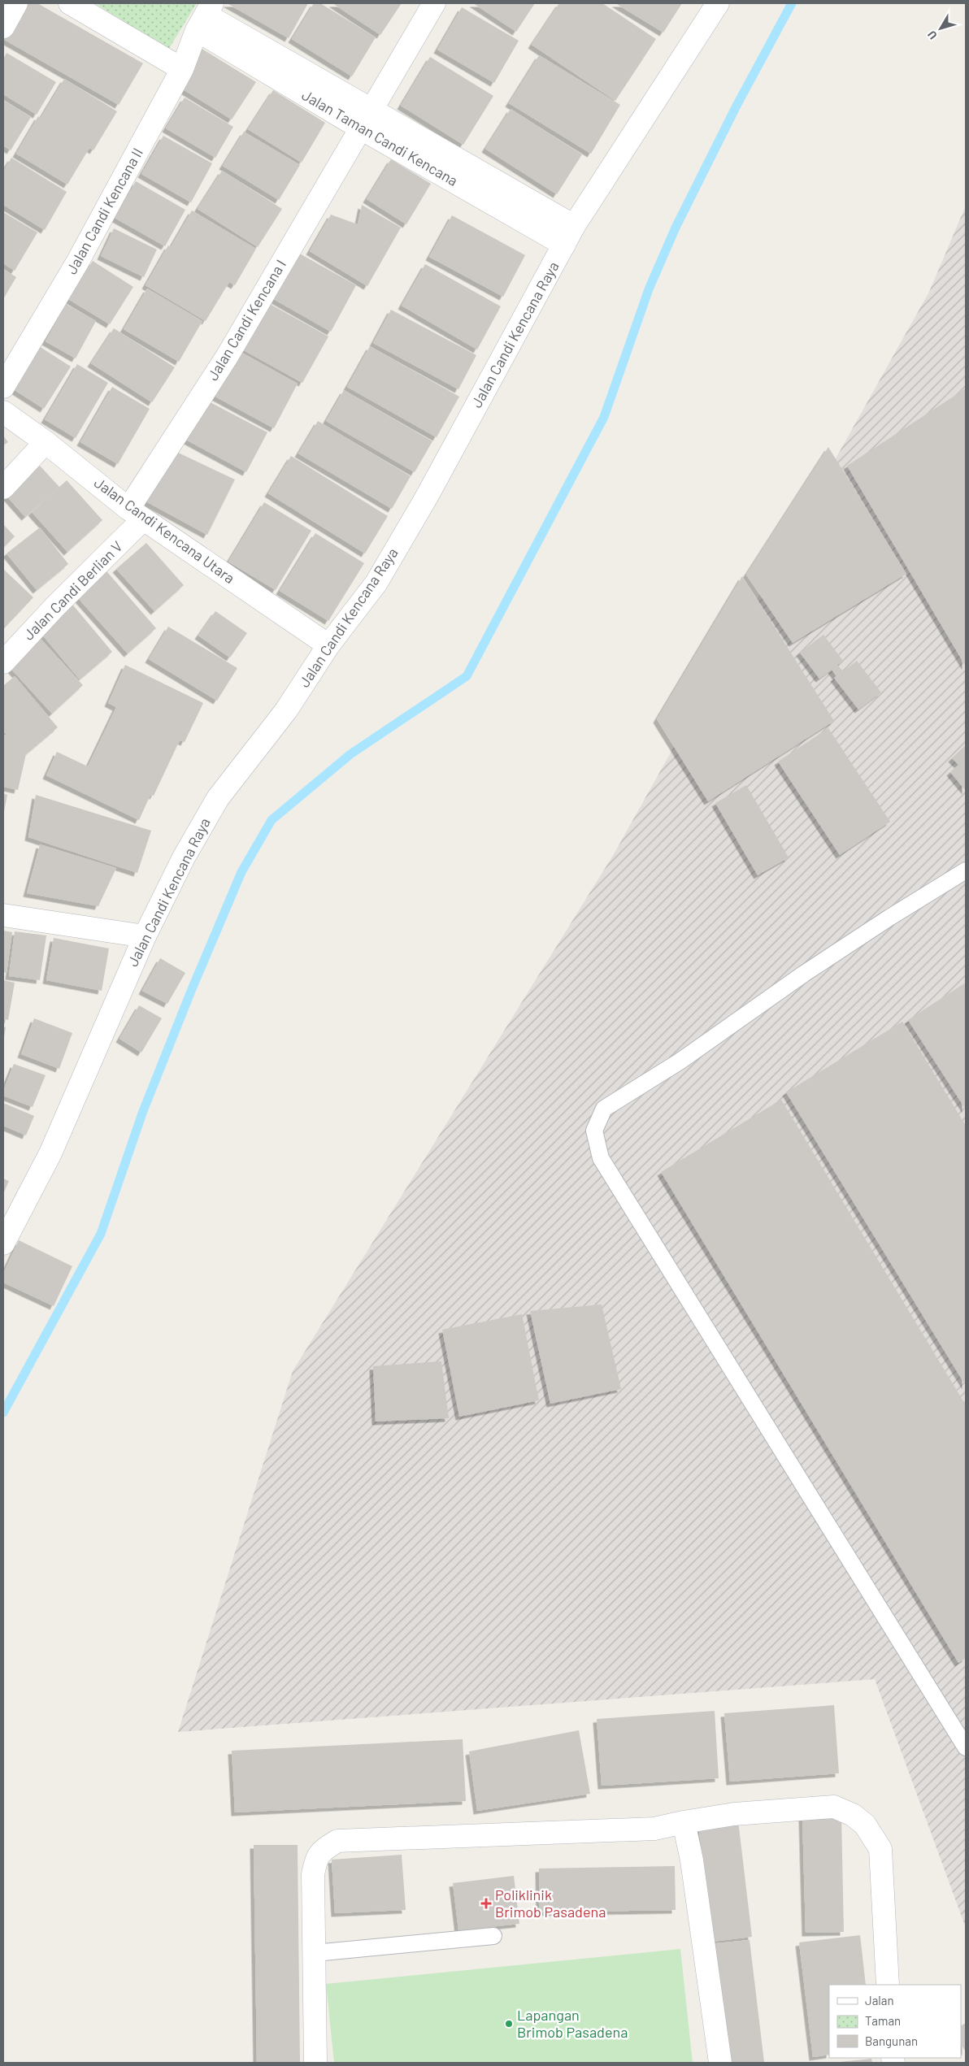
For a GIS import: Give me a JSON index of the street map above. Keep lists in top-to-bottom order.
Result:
{
  "streets": {
    "street": [
      "Jalan Taman Candi Kencana",
      "Jalan Candi Kencana II",
      "Jalan Candi Kencana I",
      "Jalan Candi Kencana Raya",
      "Jalan Candi Kencana Utara",
      "Jalan Candi Berlian V"
    ]
  },
  "crossings": [
    ["Jalan Taman Candi Kencana", "Jalan Candi Kencana II"],
    ["Jalan Taman Candi Kencana", "Jalan Candi Kencana I"],
    ["Jalan Taman Candi Kencana", "Jalan Candi Kencana Raya"],
    ["Jalan Candi Kencana I", "Jalan Candi Kencana Utara"],
    ["Jalan Candi Kencana I", "Jalan Candi Berlian V"],
    ["Jalan Candi Kencana Raya", "Jalan Candi Kencana Utara"],
    ["Jalan Candi Kencana Utara", "Jalan Candi Berlian V"]
  ],
  "places": {
    "health": ["Poliklinik Brimob Pasadena"],
    "other": ["Lapangan Brimob Pasadena"]
  },
  "legend": ["Jalan", "Taman", "Bangunan"],
  "north": "bottom left"
}
